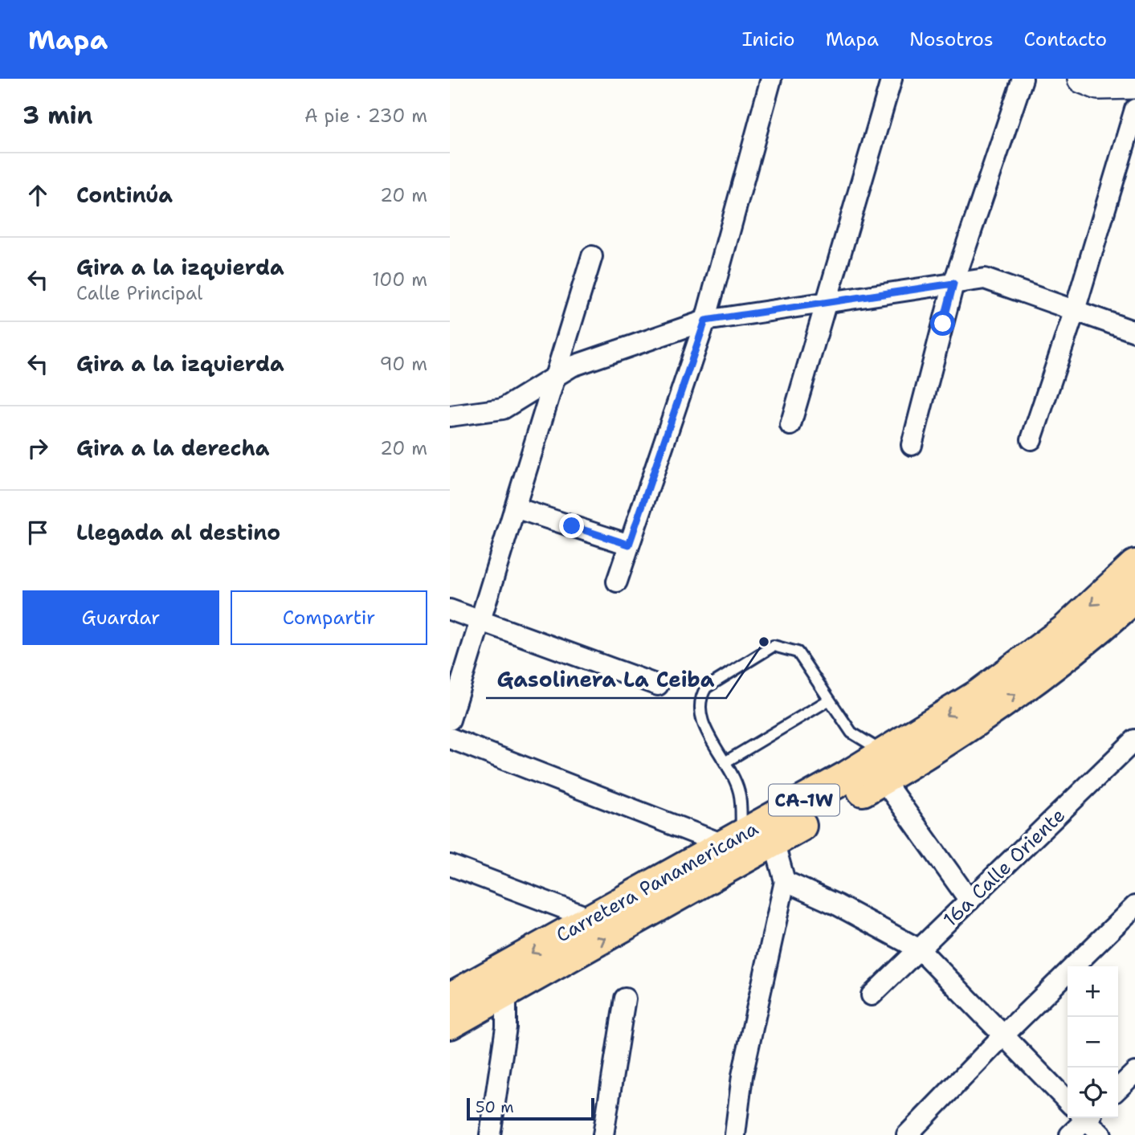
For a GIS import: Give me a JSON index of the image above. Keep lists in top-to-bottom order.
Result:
{
  "streets": {
    "highway": ["CA-1W", "Carretera Panamericana"],
    "street": ["16a Calle Oriente"]
  },
  "places": ["Gasolinera La Ceiba"],
  "scale_bar": "50 m",
  "page": {
    "header": "Mapa",
    "nav": [
      "Inicio",
      "Mapa",
      "Nosotros",
      "Contacto"
    ],
    "heading": ["3 min", "A pie · 230 m"],
    "list": [
      ["Continúa", "20 m"],
      ["Gira a la izquierda", "Calle Principal", "100 m"],
      ["Gira a la izquierda", "90 m"],
      ["Gira a la derecha", "20 m"],
      "Llegada al destino"
    ],
    "buttons": ["Guardar", "Compartir"],
    "map_buttons": ["+", "−"],
    "scale": "50 m"
  }
}
